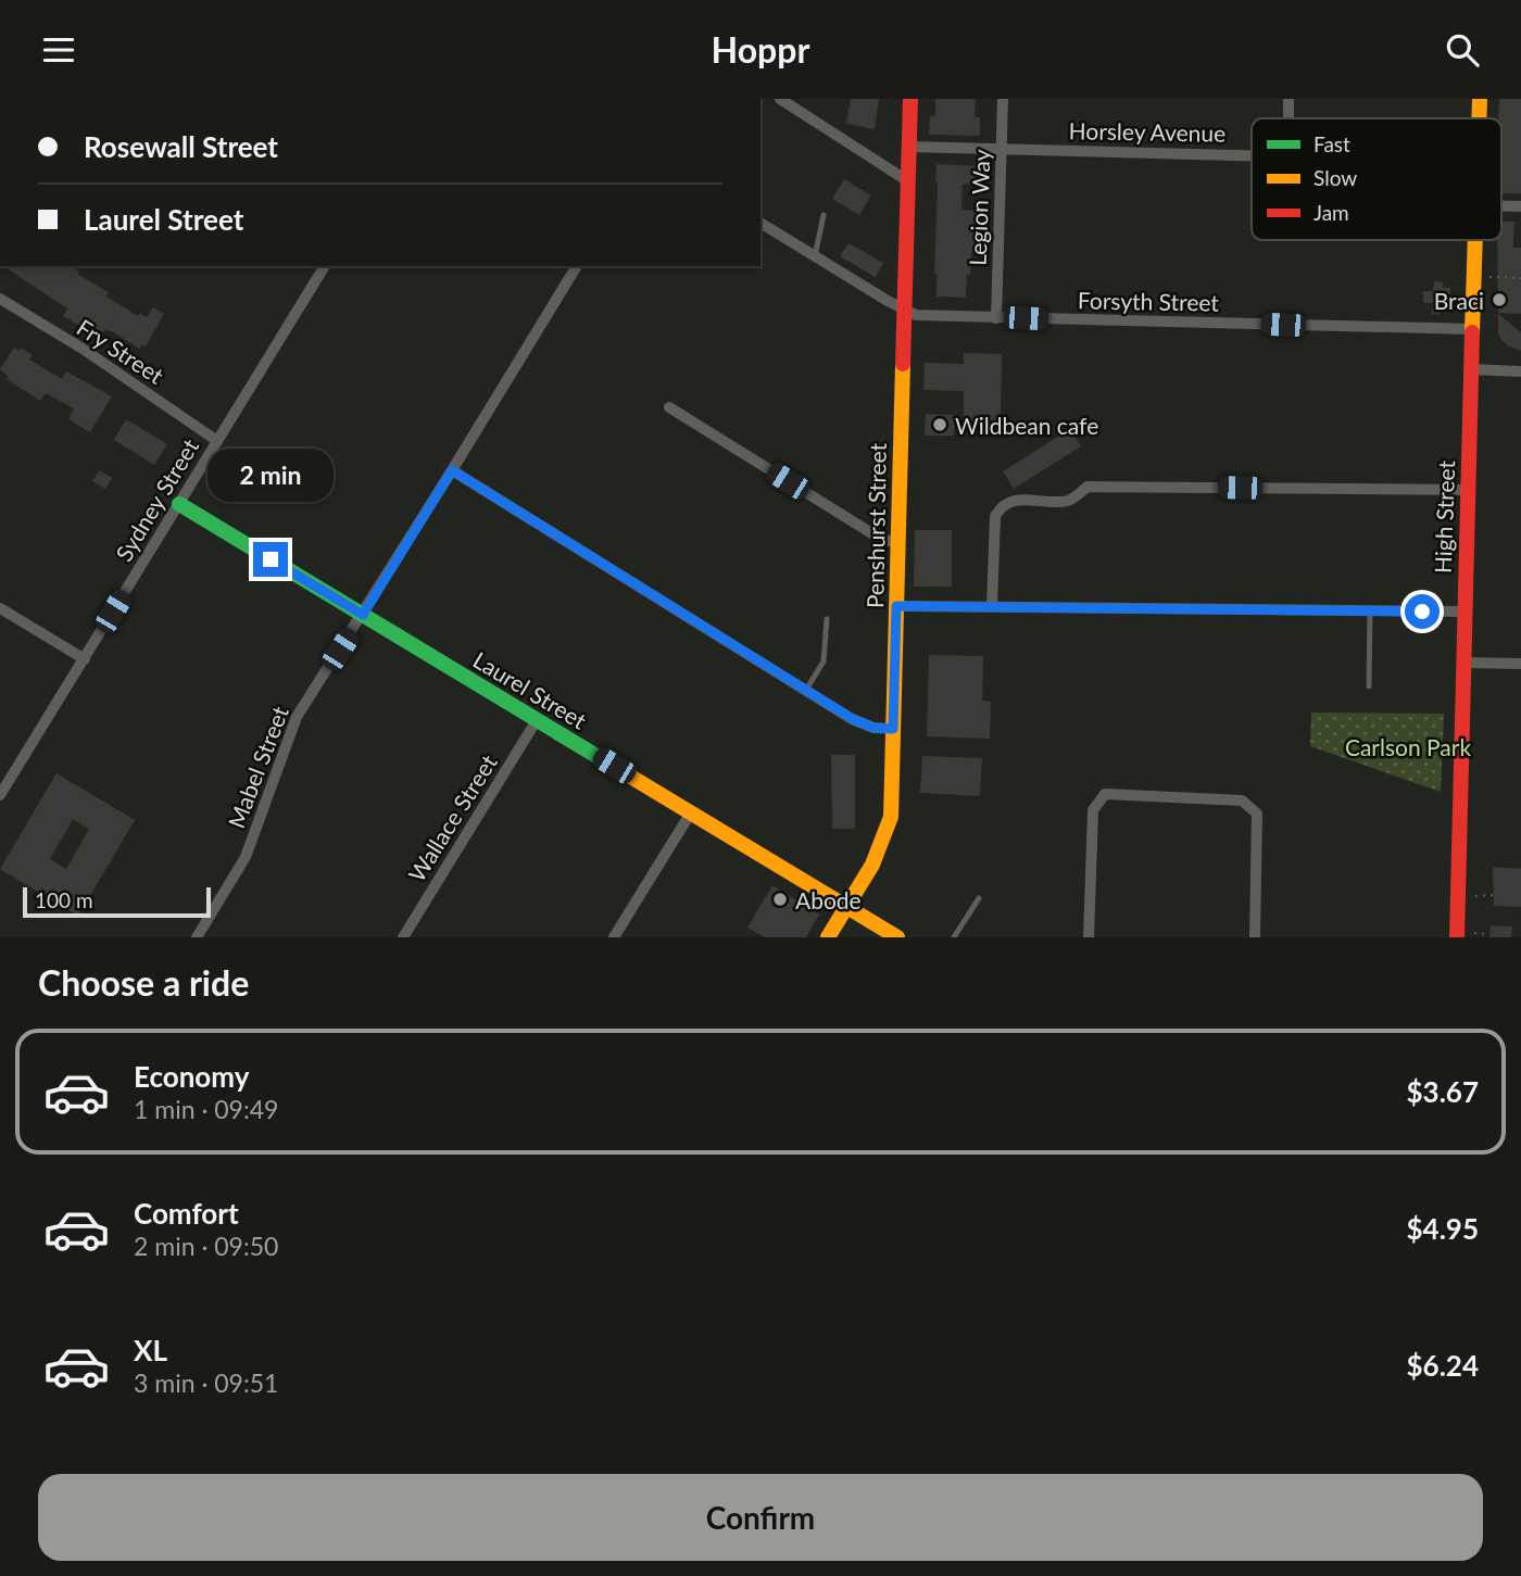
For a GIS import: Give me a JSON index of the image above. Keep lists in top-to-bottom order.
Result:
{
  "streets": {
    "street": [
      "Horsley Avenue",
      "Legion Way",
      "Forsyth Street",
      "Fry Street",
      "Sydney Street",
      "High Street",
      "Penshurst Street",
      "Laurel Street",
      "Mabel Street",
      "Wallace Street"
    ]
  },
  "crossings": [
    ["Horsley Avenue", "Legion Way"],
    ["Horsley Avenue", "Penshurst Street"],
    ["Legion Way", "Forsyth Street"],
    ["Forsyth Street", "High Street"],
    ["Forsyth Street", "Penshurst Street"],
    ["Fry Street", "Sydney Street"],
    ["Sydney Street", "Laurel Street"],
    ["Penshurst Street", "Laurel Street"],
    ["Laurel Street", "Mabel Street"],
    ["Laurel Street", "Wallace Street"]
  ],
  "parks": ["Carlson Park"],
  "places": ["Braci", "Wildbean cafe", "Abode"],
  "legend": ["Fast", "Slow", "Jam"],
  "scale_bar": "100 m",
  "page": {
    "header": "Hoppr",
    "banner": ["Rosewall Street", "Laurel Street"],
    "bubble": "2 min",
    "scale": "100 m",
    "heading": "Choose a ride",
    "list": [
      {
        "name": "Economy",
        "note": "1 min · 09:49",
        "value": "$3.67"
      },
      {
        "name": "Comfort",
        "note": "2 min · 09:50",
        "value": "$4.95"
      },
      {
        "name": "XL",
        "note": "3 min · 09:51",
        "value": "$6.24"
      }
    ],
    "buttons": "Confirm"
  }
}
